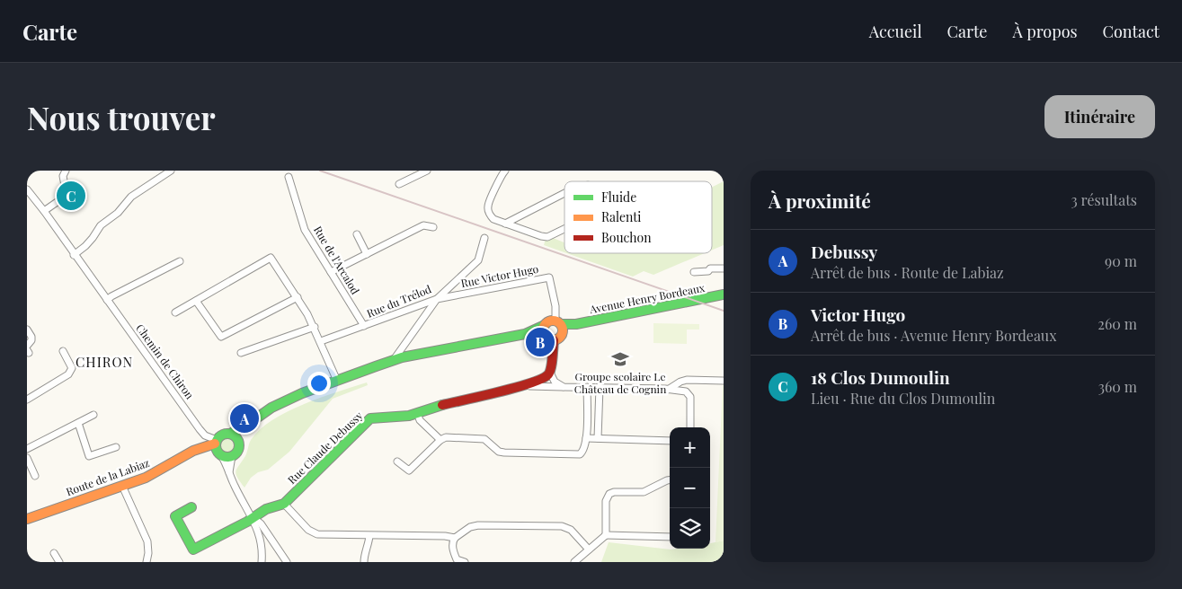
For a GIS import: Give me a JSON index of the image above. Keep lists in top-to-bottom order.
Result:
{
  "streets": {
    "main road": ["Avenue Henry Bordeaux", "Rue Claude Debussy", "Route de la Labiaz"],
    "street": [
      "Rue de l'Arcalod",
      "Rue Victor Hugo",
      "Rue du Trélod",
      "Chemin de Chiron"
    ]
  },
  "crossings": [
    ["Rue de l'Arcalod", "Rue du Trélod"],
    ["Rue Victor Hugo", "Avenue Henry Bordeaux"],
    ["Rue Victor Hugo", "Rue du Trélod"]
  ],
  "districts": ["CHIRON"],
  "places": {
    "school or university": ["Groupe scolaire Le Château de Cognin"]
  },
  "legend": ["Fluide", "Ralenti", "Bouchon"],
  "page": {
    "header": "Carte",
    "nav": [
      "Accueil",
      "Carte",
      "À propos",
      "Contact"
    ],
    "buttons": "Itinéraire",
    "title": "Nous trouver",
    "heading": ["À proximité", "3 résultats"],
    "pins": ["C", "B", "A"],
    "list": [
      {
        "mark": "A",
        "name": "Debussy",
        "note": "Arrêt de bus · Route de Labiaz",
        "value": "90 m"
      },
      {
        "mark": "B",
        "name": "Victor Hugo",
        "note": "Arrêt de bus · Avenue Henry Bordeaux",
        "value": "260 m"
      },
      {
        "mark": "C",
        "name": "18 Clos Dumoulin",
        "note": "Lieu · Rue du Clos Dumoulin",
        "value": "360 m"
      }
    ],
    "map_buttons": ["+", "−"]
  }
}
